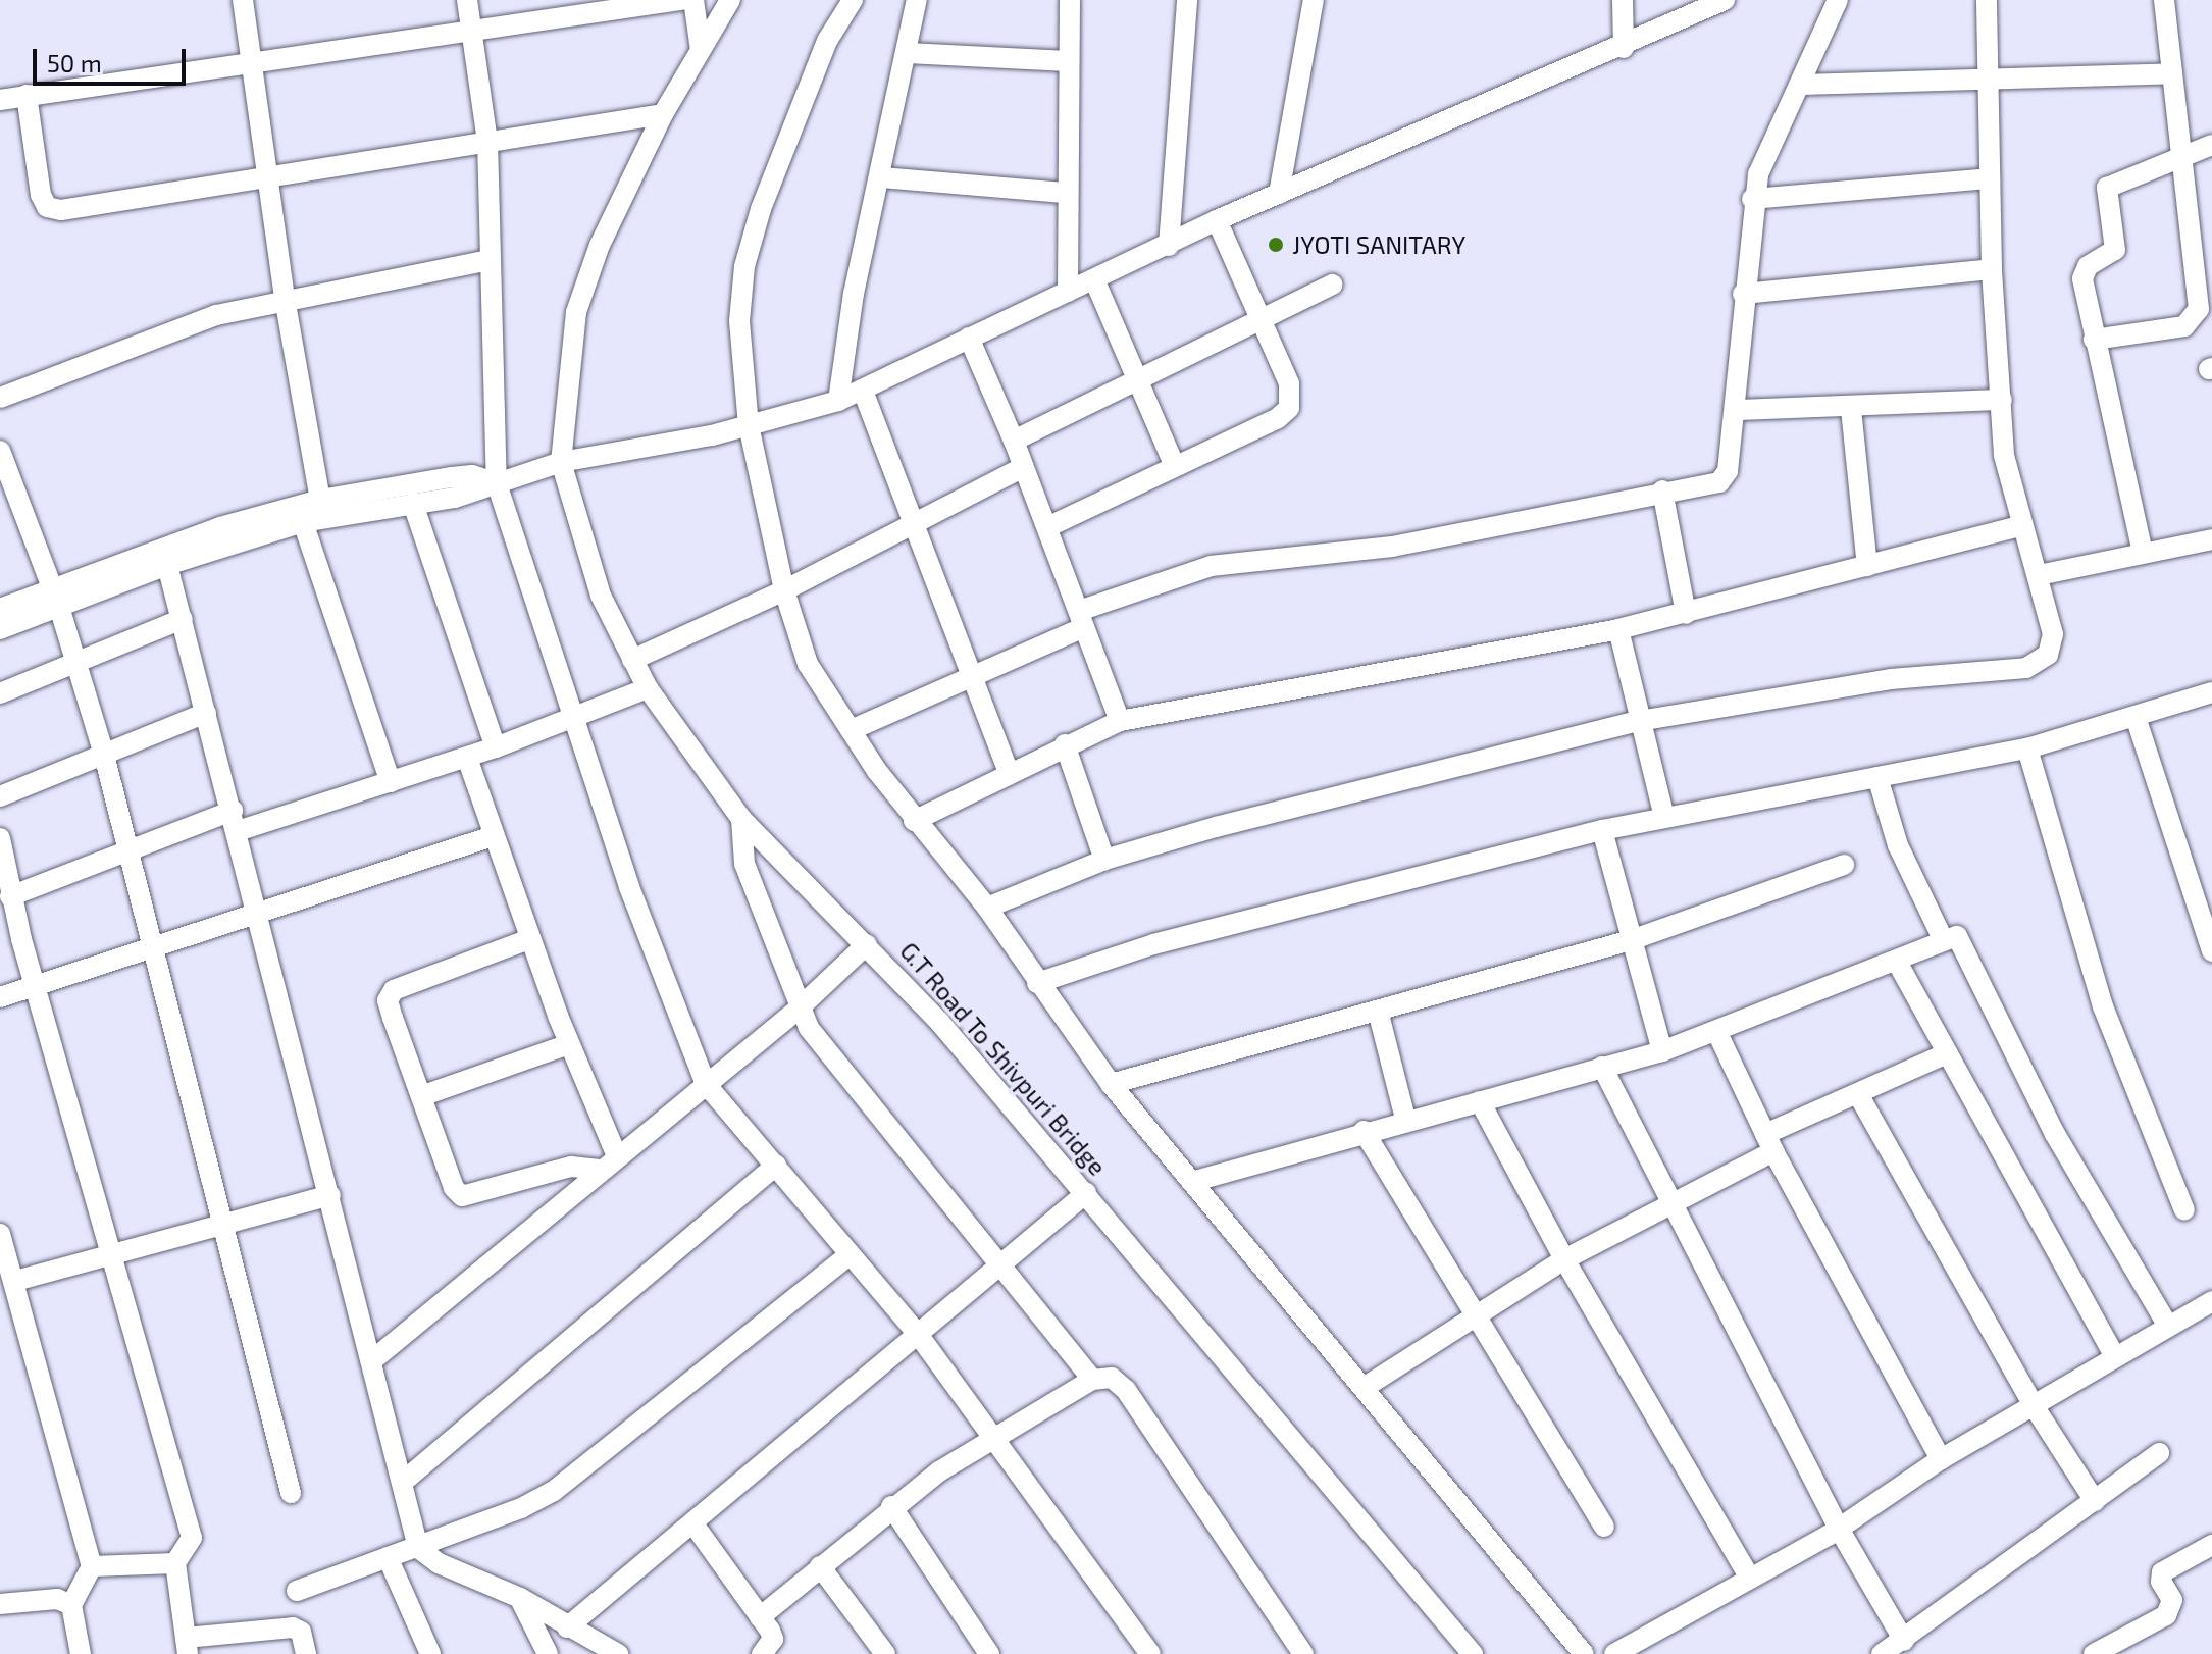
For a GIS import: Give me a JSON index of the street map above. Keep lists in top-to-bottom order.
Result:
{
  "streets": {
    "street": ["G.T Road To Shivpuri Bridge"]
  },
  "places": ["JYOTI SANITARY"],
  "scale_bar": "50 m"
}
